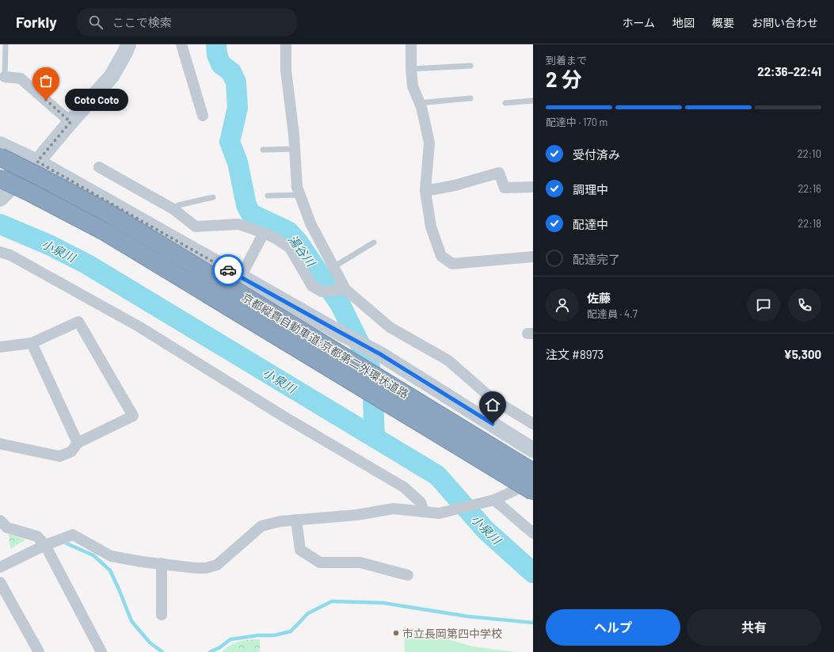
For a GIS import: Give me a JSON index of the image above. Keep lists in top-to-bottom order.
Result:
{
  "streets": {
    "highway": ["京都縦貫自動車道;京都第二外環状道路"]
  },
  "water": ["小泉川", "湯谷川"],
  "places": ["Coto Coto", "市立長岡第四中学校"],
  "page": {
    "header": "Forkly",
    "search": "ここで検索",
    "nav": [
      "ホーム",
      "地図",
      "概要",
      "お問い合わせ"
    ],
    "heading": ["2 分", "到着まで", "22:36–22:41"],
    "panel": [
      "佐藤",
      "配達員 · 4.7",
      "注文 #8973",
      "¥5,300"
    ],
    "bubble": "Coto Coto",
    "bar": "配達中 · 170 m",
    "list": [
      ["受付済み", "22:10"],
      ["調理中", "22:16"],
      ["配達中", "22:18"],
      "配達完了"
    ],
    "buttons": ["ヘルプ", "共有"]
  }
}
